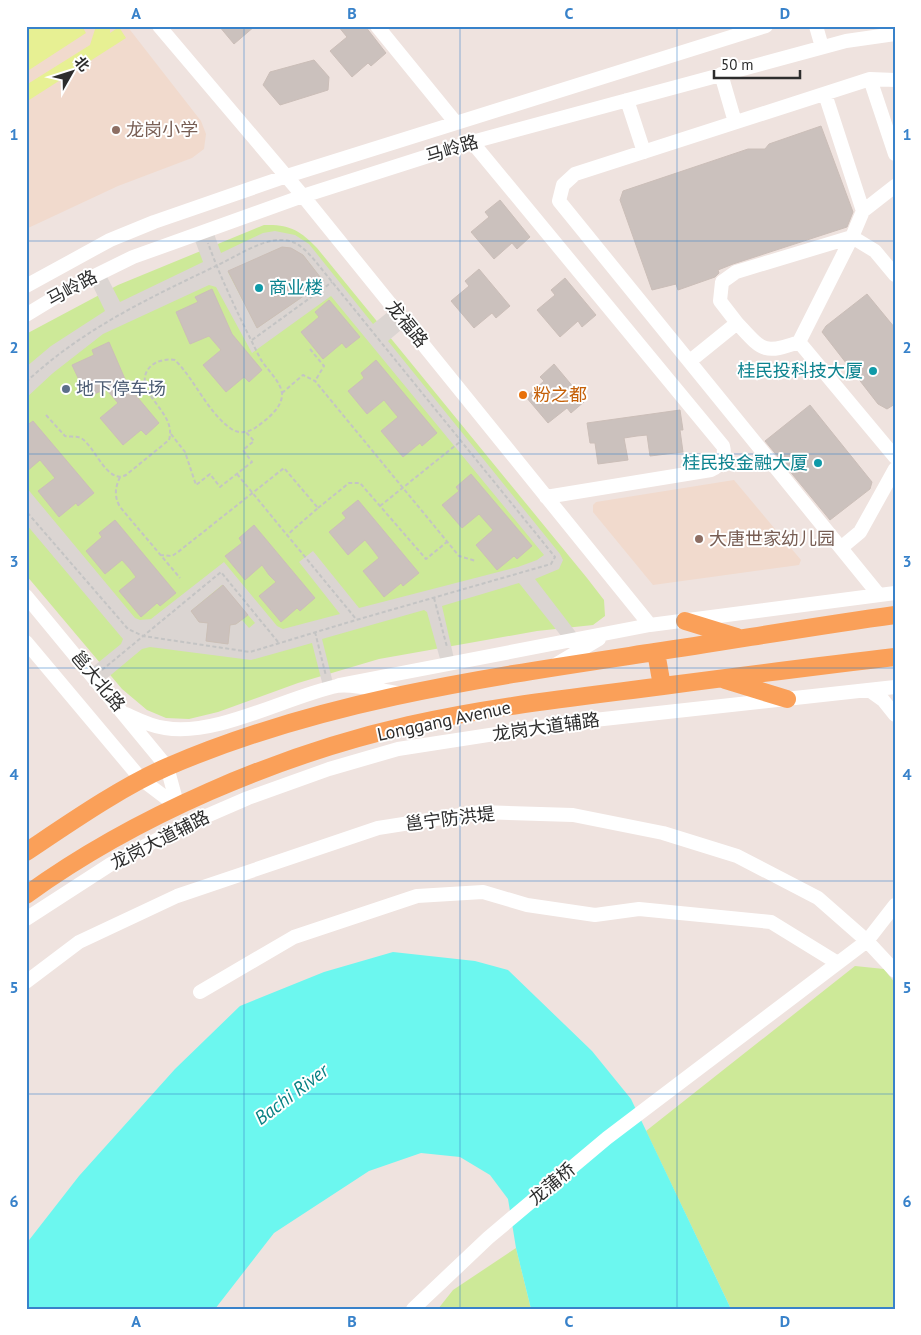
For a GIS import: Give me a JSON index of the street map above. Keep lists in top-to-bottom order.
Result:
{
  "streets": {
    "main road": ["Longgang Avenue"],
    "street": [
      "马岭路",
      "龙福路",
      "邕大北路",
      "龙岗大道辅路",
      "邕宁防洪堤",
      "龙蒲桥"
    ]
  },
  "crossings": [
    ["马岭路", "龙福路"],
    ["邕大北路", "Longgang Avenue"],
    ["邕宁防洪堤", "龙蒲桥"]
  ],
  "water": ["Bachi River"],
  "places": [
    "龙岗小学",
    "商业楼",
    "桂民投科技大厦",
    "地下停车场",
    "粉之都",
    "桂民投金融大厦",
    "大唐世家幼儿园"
  ],
  "scale_bar": "50 m",
  "north": "top right",
  "grid": {
    "columns": [
      "A",
      "B",
      "C",
      "D"
    ],
    "rows": [
      "1",
      "2",
      "3",
      "4",
      "5",
      "6"
    ]
  }
}
